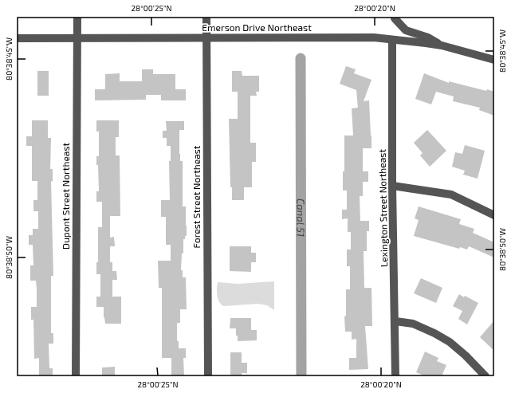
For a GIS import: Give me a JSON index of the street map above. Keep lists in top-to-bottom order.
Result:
{
  "streets": {
    "street": [
      "Emerson Drive Northeast",
      "Dupont Street Northeast",
      "Forest Street Northeast",
      "Lexington Street Northeast"
    ]
  },
  "crossings": [
    ["Emerson Drive Northeast", "Dupont Street Northeast"],
    ["Emerson Drive Northeast", "Forest Street Northeast"],
    ["Emerson Drive Northeast", "Lexington Street Northeast"]
  ],
  "water": ["Canal 51"],
  "coordinates": [
    "28°00'25\"N",
    "28°00'20\"N",
    "80°38'45\"W",
    "80°38'50\"W"
  ]
}
